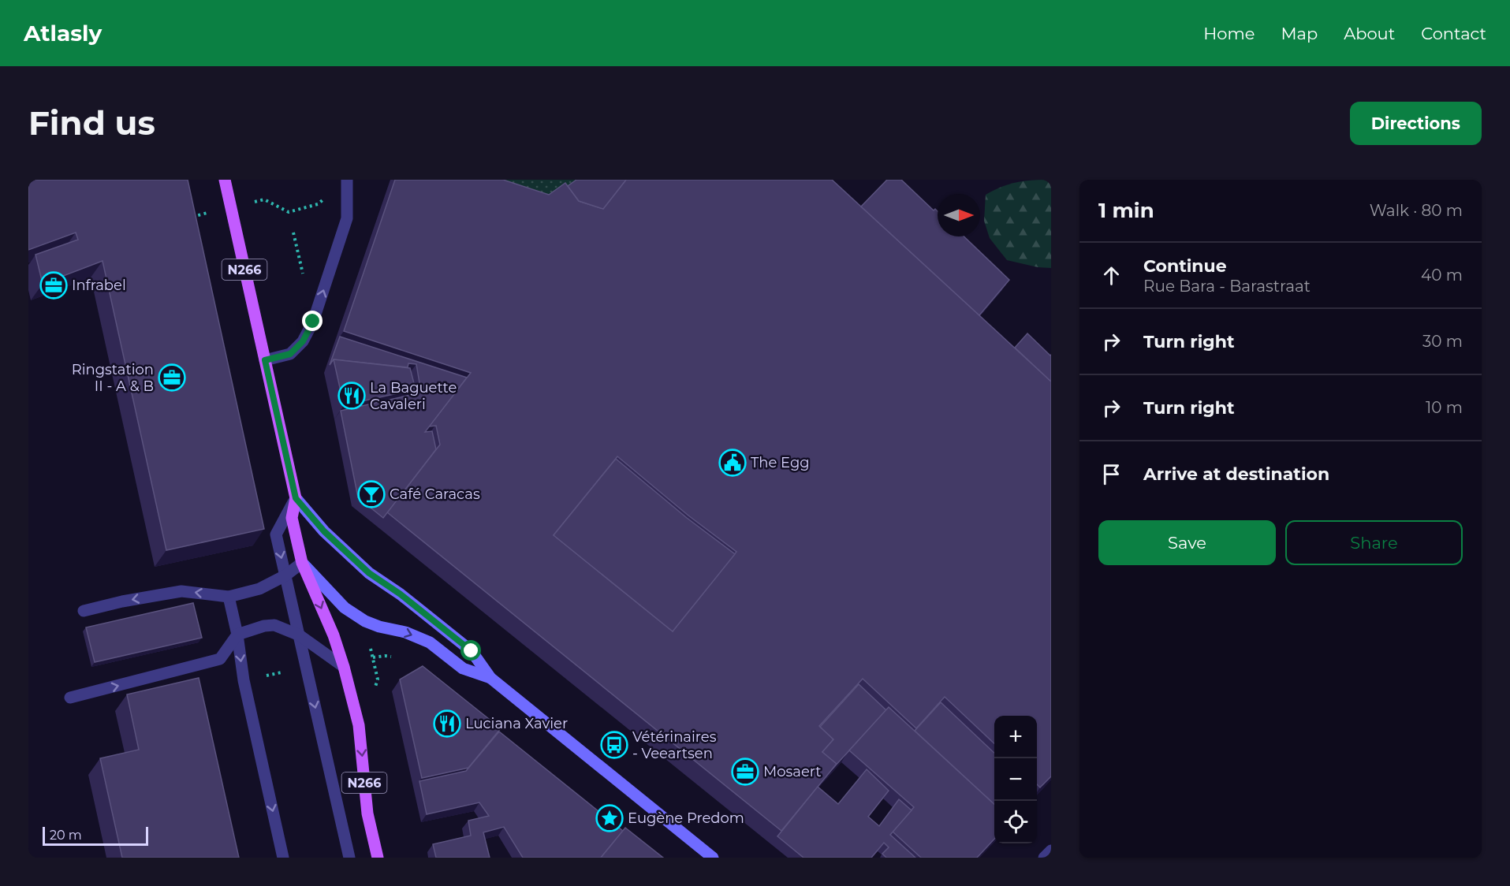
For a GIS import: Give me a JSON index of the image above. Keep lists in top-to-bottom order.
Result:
{
  "streets": {
    "main road": ["N266"]
  },
  "places": {
    "office": ["Infrabel", "Ringstation II - A & B", "Mosaert"],
    "restaurant": ["La Baguette Cavaleri", "Luciana Xavier"],
    "public building": ["The Egg"],
    "bar": ["Café Caracas"],
    "bus stop": ["Vétérinaires - Veeartsen"],
    "place": ["Eugène Predom"]
  },
  "scale_bar": "20 m",
  "north": "right",
  "page": {
    "header": "Atlasly",
    "nav": [
      "Home",
      "Map",
      "About",
      "Contact"
    ],
    "buttons": [
      "Directions",
      ["Save", "Share"]
    ],
    "title": "Find us",
    "heading": ["1 min", "Walk · 80 m"],
    "list": [
      ["Continue", "Rue Bara - Barastraat", "40 m"],
      ["Turn right", "30 m"],
      ["Turn right", "10 m"],
      "Arrive at destination"
    ],
    "map_buttons": ["+", "−"],
    "scale": "20 m"
  }
}
